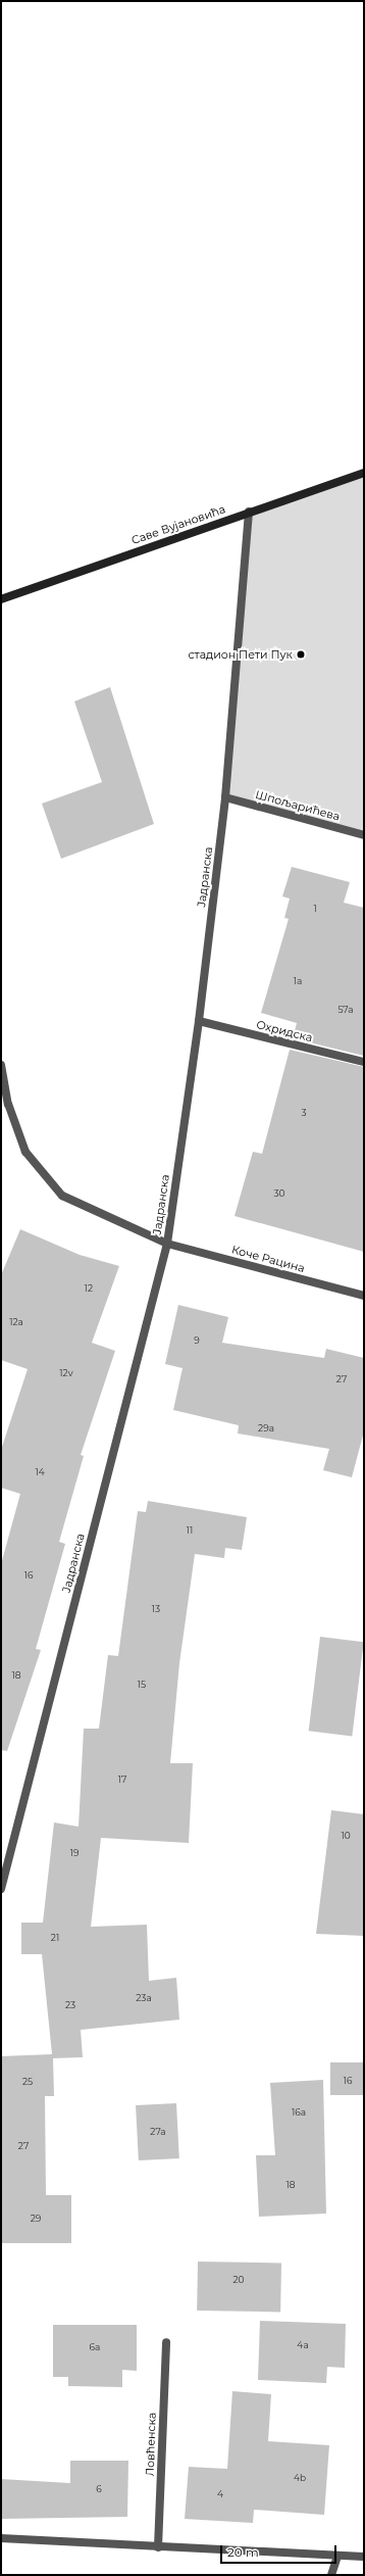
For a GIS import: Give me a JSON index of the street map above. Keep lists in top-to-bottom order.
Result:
{
  "streets": {
    "street": [
      "Саве Вујановића",
      "Шпољарићева",
      "Јадранска",
      "Охридска",
      "Коче Рацина",
      "Ловћенска"
    ]
  },
  "crossings": [
    ["Саве Вујановића", "Јадранска"],
    ["Шпољарићева", "Јадранска"],
    ["Јадранска", "Охридска"],
    ["Јадранска", "Коче Рацина"]
  ],
  "places": ["стадион Пети Пук"],
  "house_numbers": [
    "1",
    "1a",
    "57a",
    "3",
    "30",
    "12",
    "12a",
    "9",
    "12v",
    "27",
    "29a",
    "14",
    "11",
    "16",
    "13",
    "18",
    "15",
    "17",
    "10",
    "19",
    "21",
    "23a",
    "23",
    "16",
    "25",
    "16a",
    "27a",
    "27",
    "18",
    "29",
    "20",
    "4a",
    "6a",
    "4b",
    "6",
    "4"
  ],
  "scale_bar": "20 m"
}
